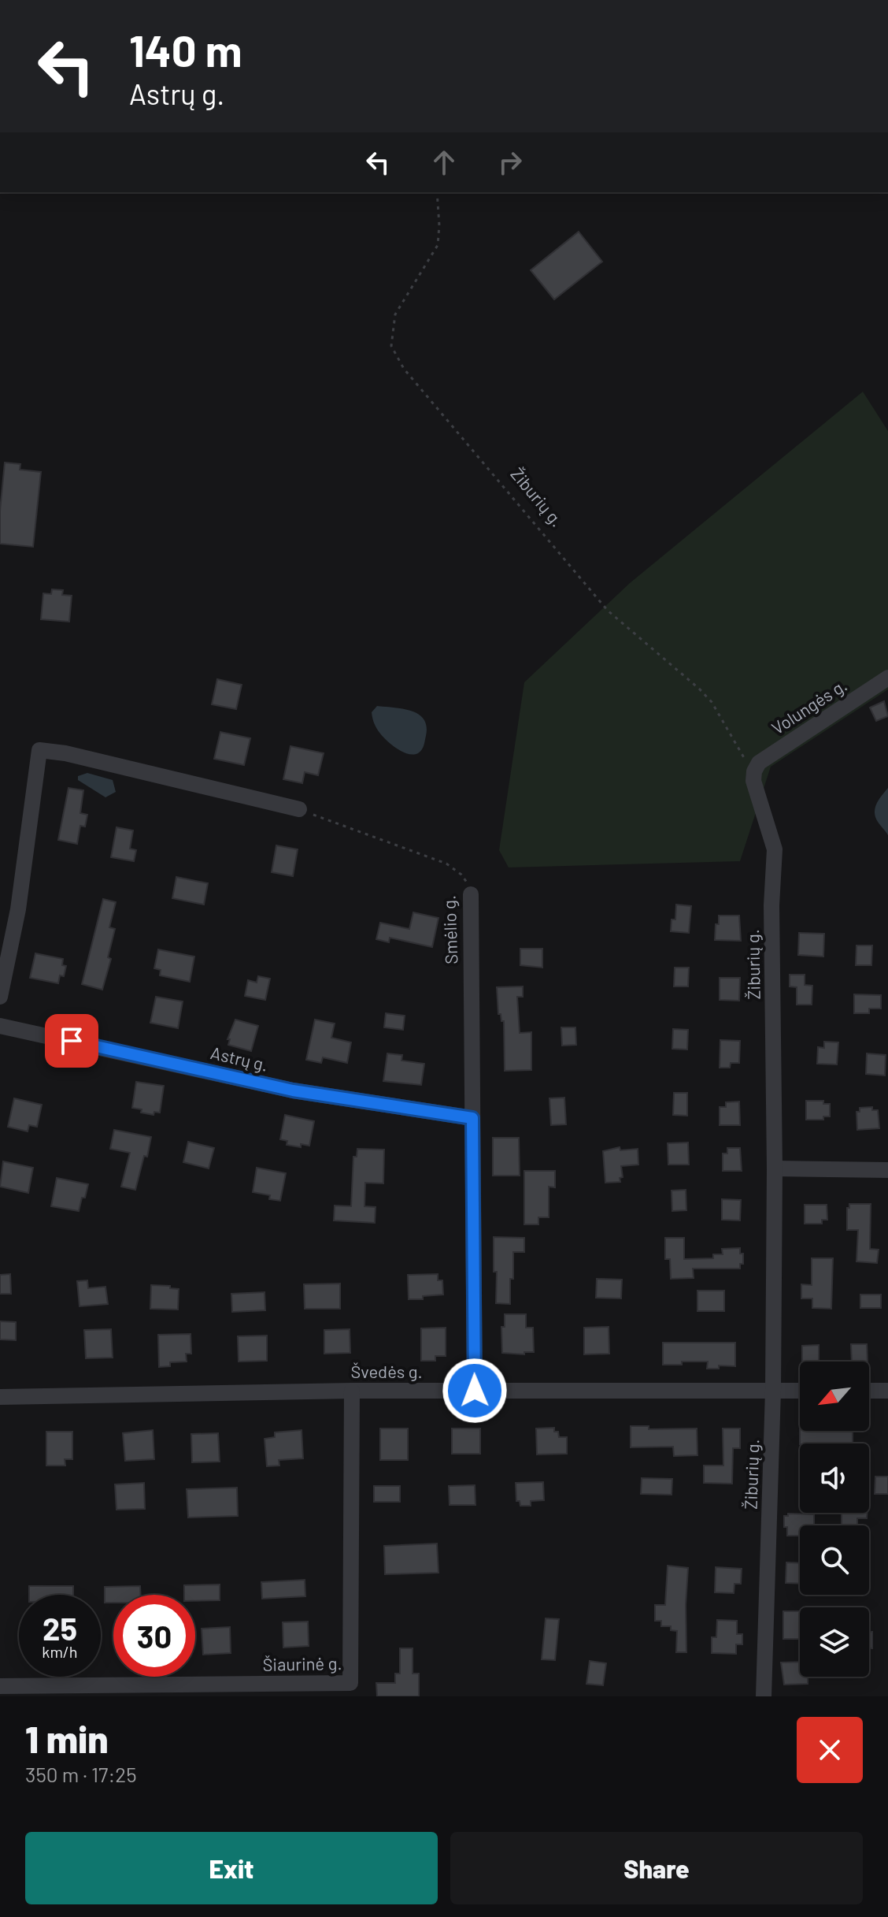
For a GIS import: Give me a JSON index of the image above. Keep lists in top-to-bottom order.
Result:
{
  "streets": {
    "street": [
      "Žiburių g.",
      "Volungės g.",
      "Smėlio g.",
      "Astrų g.",
      "Švedės g.",
      "Šiaurinė g."
    ]
  },
  "crossings": [
    ["Žiburių g.", "Volungės g."],
    ["Žiburių g.", "Švedės g."],
    ["Smėlio g.", "Astrų g."],
    ["Smėlio g.", "Švedės g."],
    ["Švedės g.", "Šiaurinė g."]
  ],
  "north": "bottom left",
  "page": {
    "turn": ["140 m", "Astrų g."],
    "speed": "25 km/h",
    "limit": "30",
    "heading": ["1 min", "350 m · 17:25"],
    "buttons": ["Exit", "Share"]
  }
}
